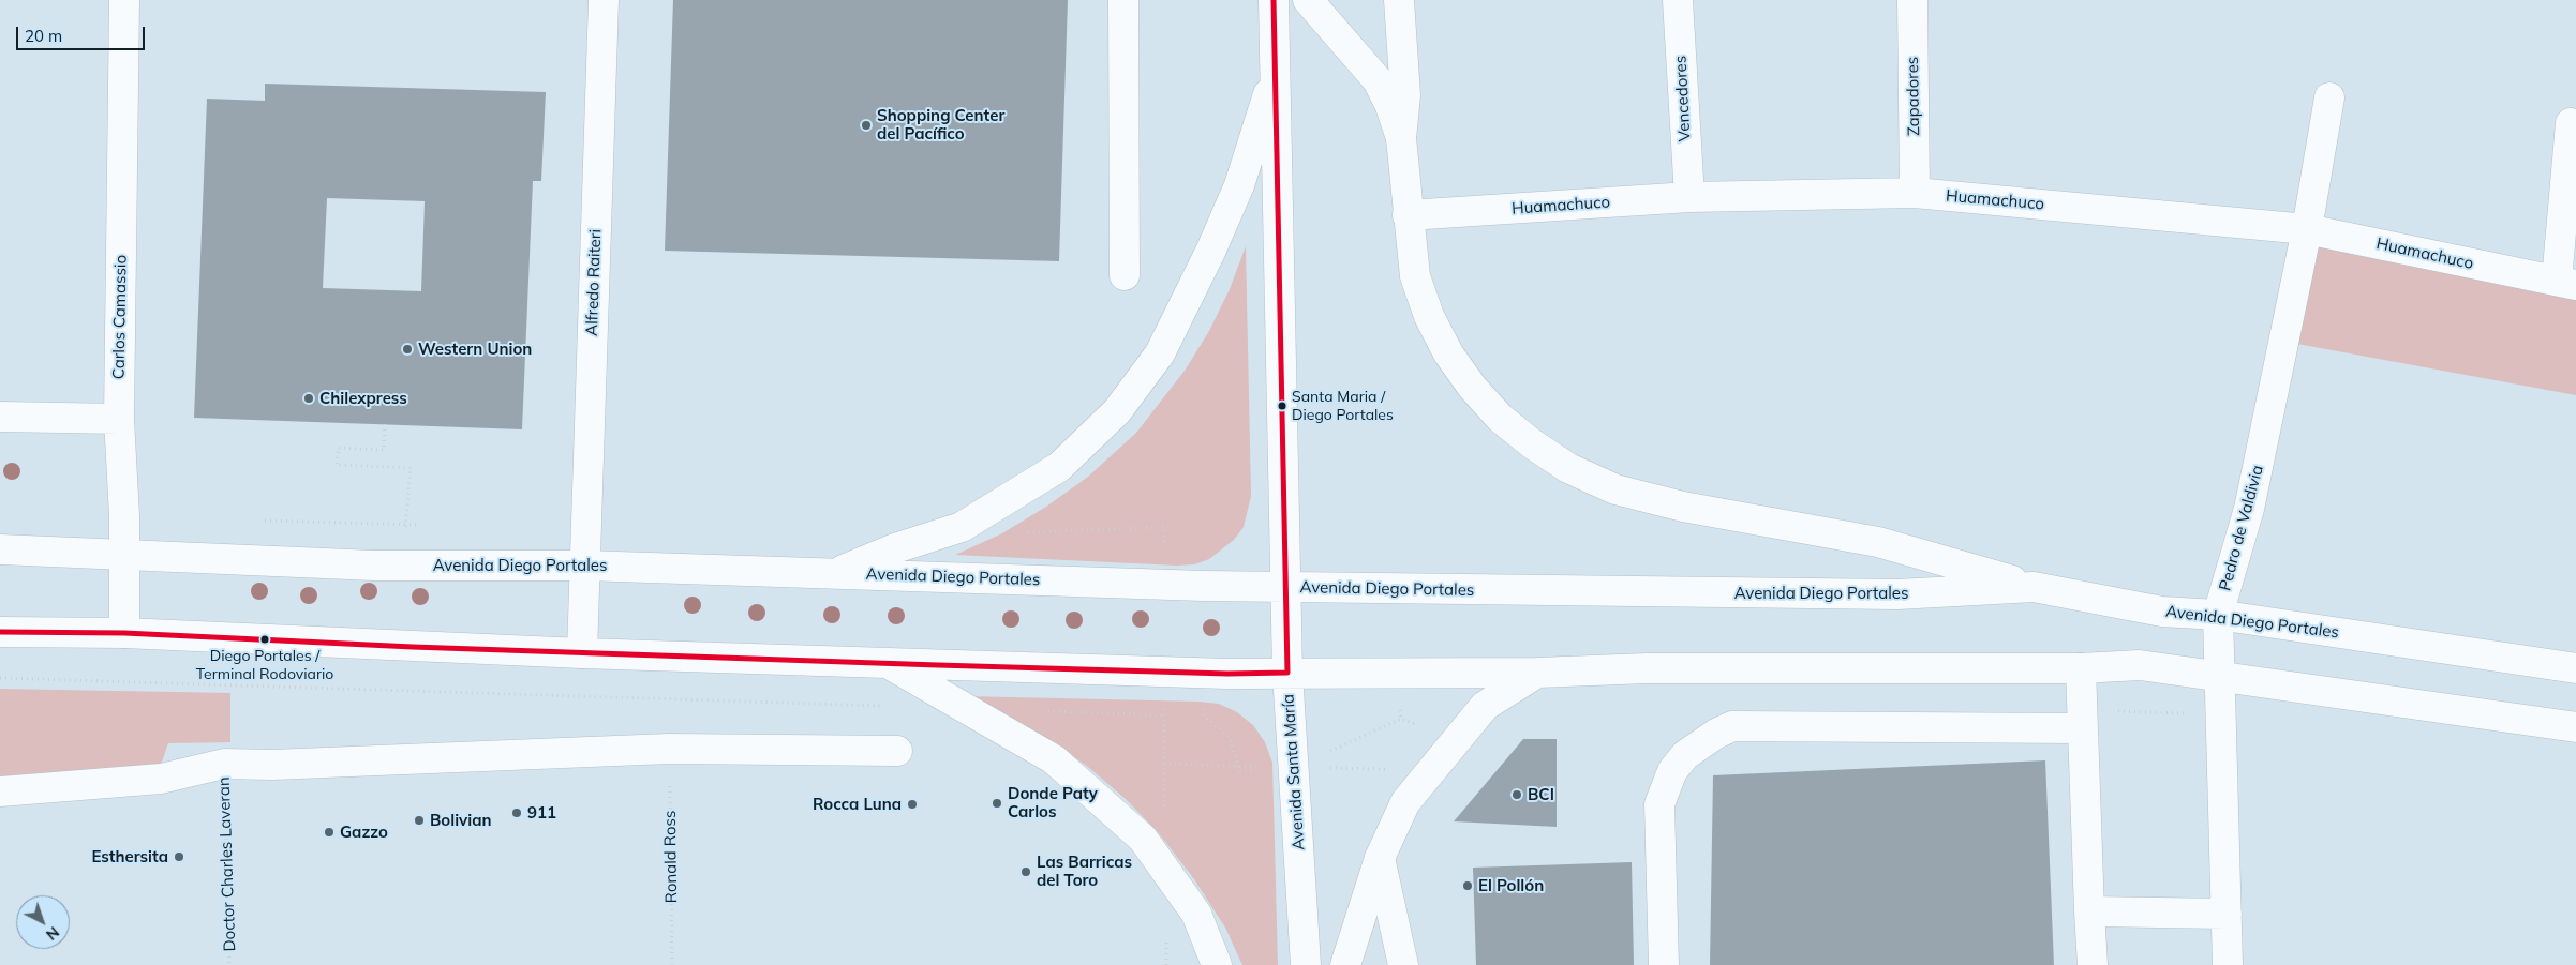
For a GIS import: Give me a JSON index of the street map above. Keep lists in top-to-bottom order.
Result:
{
  "streets": {
    "main road": [
      "Zapadores",
      "Vencedores",
      "Huamachuco",
      "Alfredo Raiteri",
      "Carlos Camassio",
      "Pedro de Valdivia",
      "Avenida Diego Portales",
      "Avenida Santa María"
    ],
    "path": ["Ronald Ross", "Doctor Charles Laveran"]
  },
  "crossings": [
    ["Zapadores", "Huamachuco"],
    ["Vencedores", "Huamachuco"],
    ["Huamachuco", "Pedro de Valdivia"],
    ["Alfredo Raiteri", "Avenida Diego Portales"],
    ["Carlos Camassio", "Avenida Diego Portales"],
    ["Pedro de Valdivia", "Avenida Diego Portales"],
    ["Avenida Diego Portales", "Avenida Santa María"]
  ],
  "places": [
    "Shopping Center del Pacífico",
    "Western Union",
    "Chilexpress",
    "Santa Maria / Diego Portales",
    "Diego Portales / Terminal Rodoviario",
    "BCI",
    "Donde Paty Carlos",
    "Rocca Luna",
    "911",
    "Bolivian",
    "Gazzo",
    "Esthersita",
    "Las Barricas del Toro",
    "El Pollón"
  ],
  "scale_bar": "20 m",
  "north": "bottom right"
}
